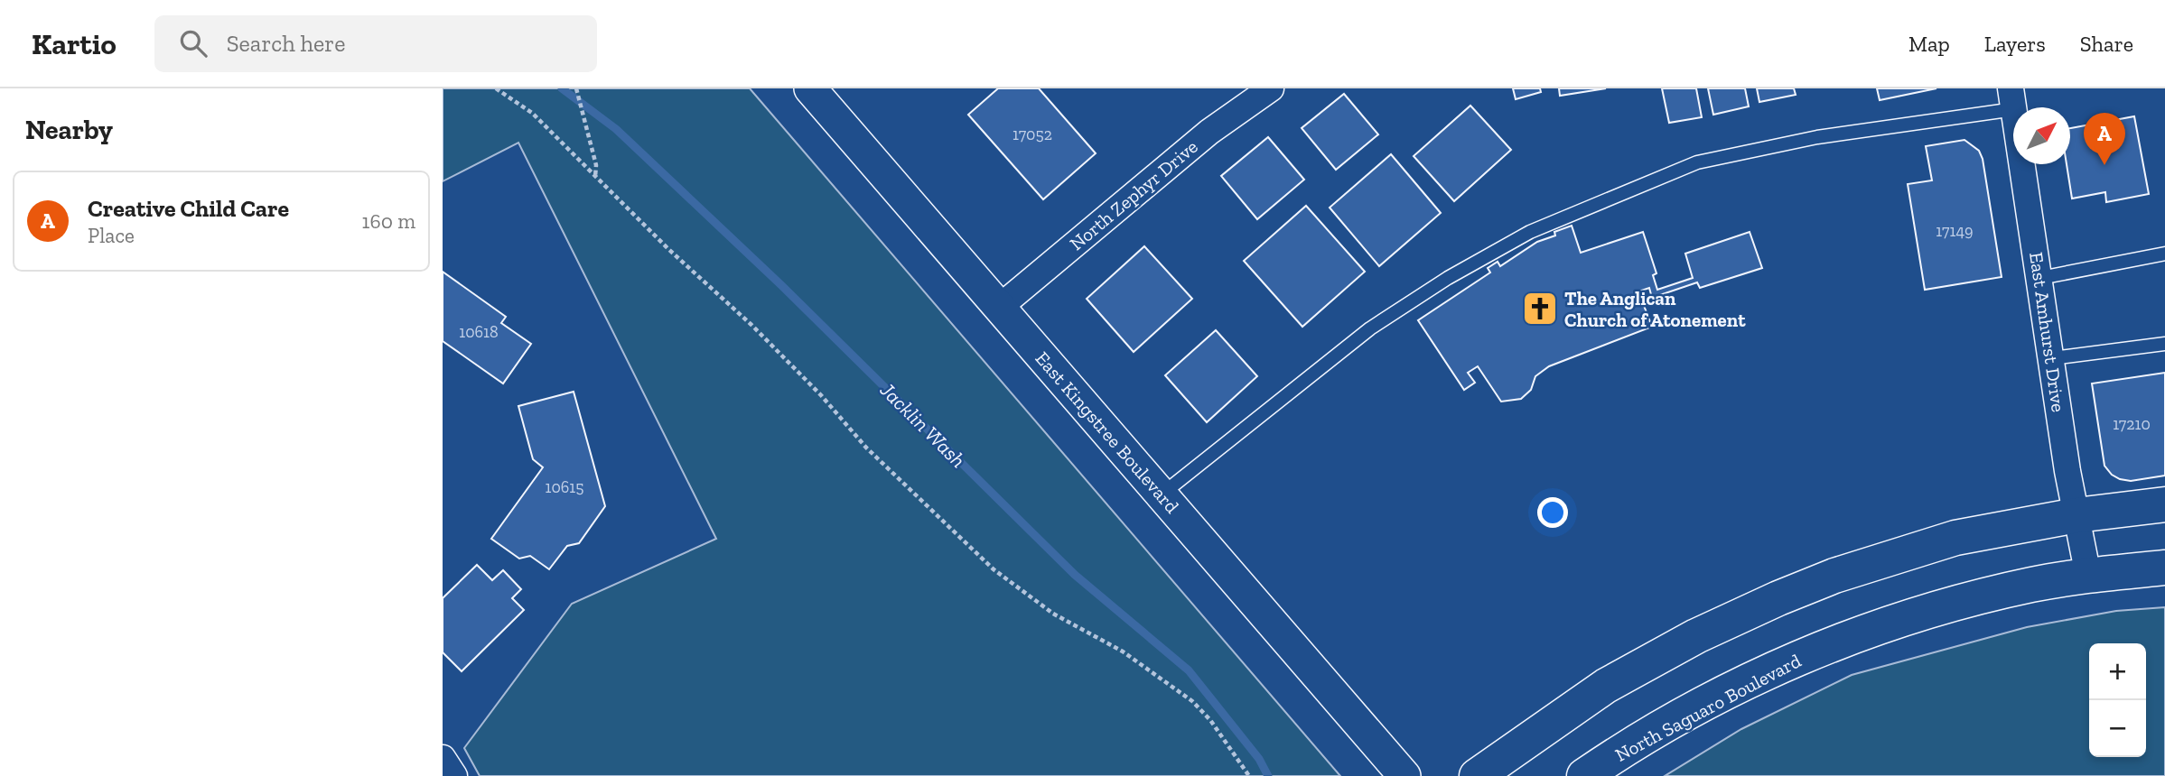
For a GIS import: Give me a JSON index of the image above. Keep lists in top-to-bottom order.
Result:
{
  "streets": {
    "main road": ["North Saguaro Boulevard"],
    "street": ["North Zephyr Drive", "East Amhurst Drive", "East Kingstree Boulevard"]
  },
  "crossings": [
    ["North Zephyr Drive", "East Kingstree Boulevard"],
    ["East Amhurst Drive", "North Saguaro Boulevard"]
  ],
  "water": ["Jacklin Wash"],
  "places": {
    "church": ["The Anglican Church of Atonement"]
  },
  "house_numbers": [
    "17052",
    "17149",
    "10618",
    "17210",
    "10615"
  ],
  "north": "top right",
  "page": {
    "header": "Kartio",
    "search": "Search here",
    "nav": ["Map", "Layers", "Share"],
    "heading": "Nearby",
    "pins": "A",
    "list": [
      {
        "mark": "A",
        "name": "Creative Child Care",
        "note": "Place",
        "value": "160 m"
      }
    ],
    "map_buttons": ["+", "−"]
  }
}
